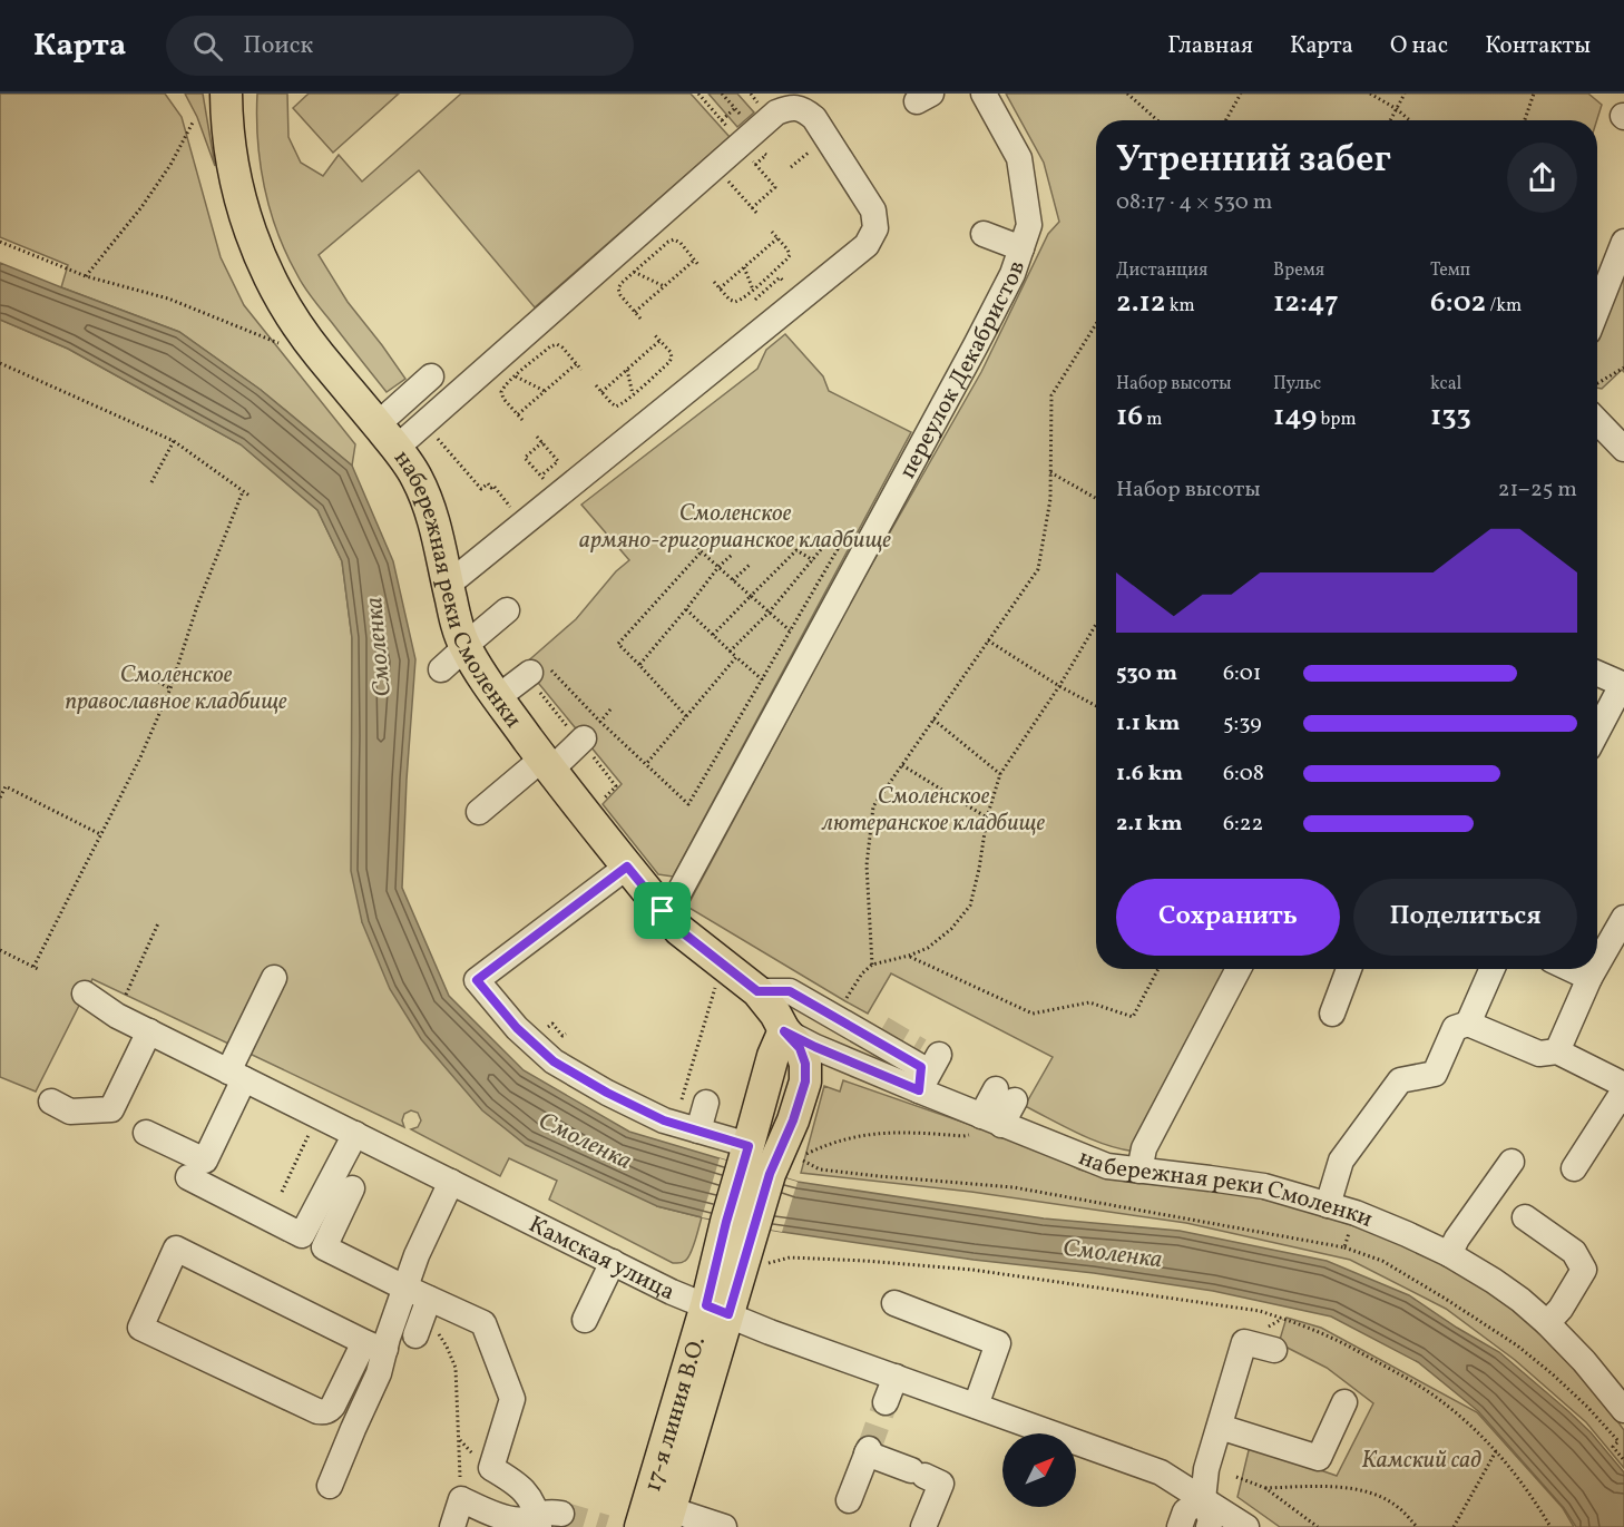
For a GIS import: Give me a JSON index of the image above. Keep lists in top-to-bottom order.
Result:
{
  "streets": {
    "main road": ["набережная реки Смоленки"],
    "street": ["переулок Декабристов", "Камская улица"]
  },
  "crossings": [
    ["переулок Декабристов", "набережная реки Смоленки"]
  ],
  "water": ["Смоленка"],
  "parks": [
    "Смоленское армяно-григорианское кладбище",
    "Смоленское православное кладбище",
    "Смоленское лютеранское кладбище",
    "Камский сад"
  ],
  "north": "top right",
  "page": {
    "header": "Карта",
    "search": "Поиск",
    "nav": [
      "Главная",
      "Карта",
      "О нас",
      "Контакты"
    ],
    "heading": ["Утренний забег", "08:17 · 4 × 530 m"],
    "stats": [
      ["Дистанция", "2.12 km"],
      ["Время", "12:47"],
      ["Темп", "6:02 /km"],
      ["Набор высоты", "16 m"],
      ["Пульс", "149 bpm"],
      ["kcal", "133"]
    ],
    "chart": ["Набор высоты", "21–25 m"],
    "list": [
      {
        "name": "530 m",
        "note": "6:01"
      },
      {
        "name": "1.1 km",
        "note": "5:39"
      },
      {
        "name": "1.6 km",
        "note": "6:08"
      },
      {
        "name": "2.1 km",
        "note": "6:22"
      }
    ],
    "buttons": ["Сохранить", "Поделиться"]
  }
}
